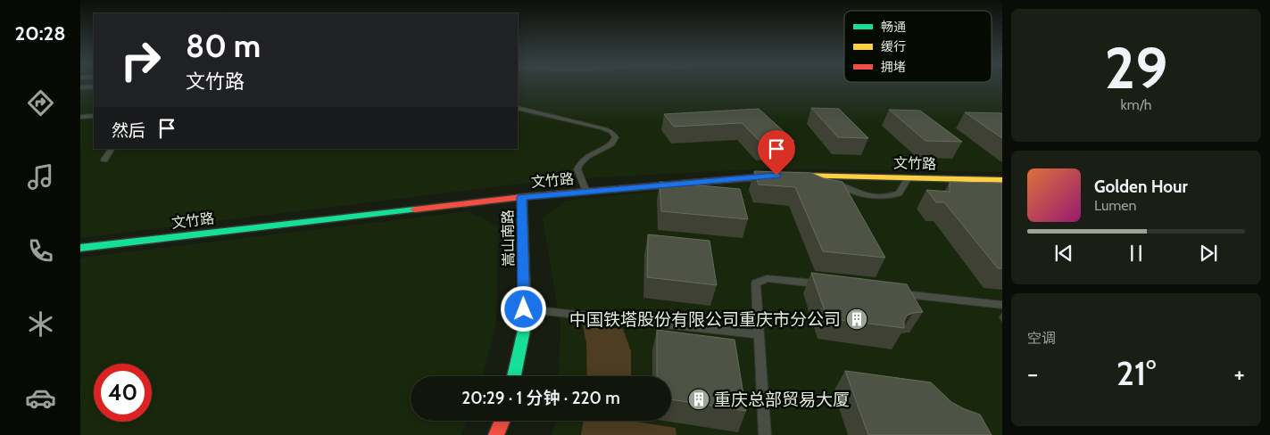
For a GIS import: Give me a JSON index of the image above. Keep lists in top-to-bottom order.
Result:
{
  "streets": {
    "street": ["文竹路", "嵩山南路"]
  },
  "crossings": [
    ["文竹路", "嵩山南路"]
  ],
  "places": {
    "building": ["中国铁塔股份有限公司重庆市分公司", "重庆总部贸易大厦"]
  },
  "legend": ["畅通", "缓行", "拥堵"],
  "page": {
    "tabs": "20:28",
    "tile": [
      ["29", "km/h"],
      "空调"
    ],
    "turn": ["80 m", "文竹路"],
    "then": "然后",
    "song": ["Golden Hour", "Lumen"],
    "heat": ["−", "21°", "+"],
    "limit": "40",
    "trip": "20:29 · 1 分钟 · 220 m"
  }
}
